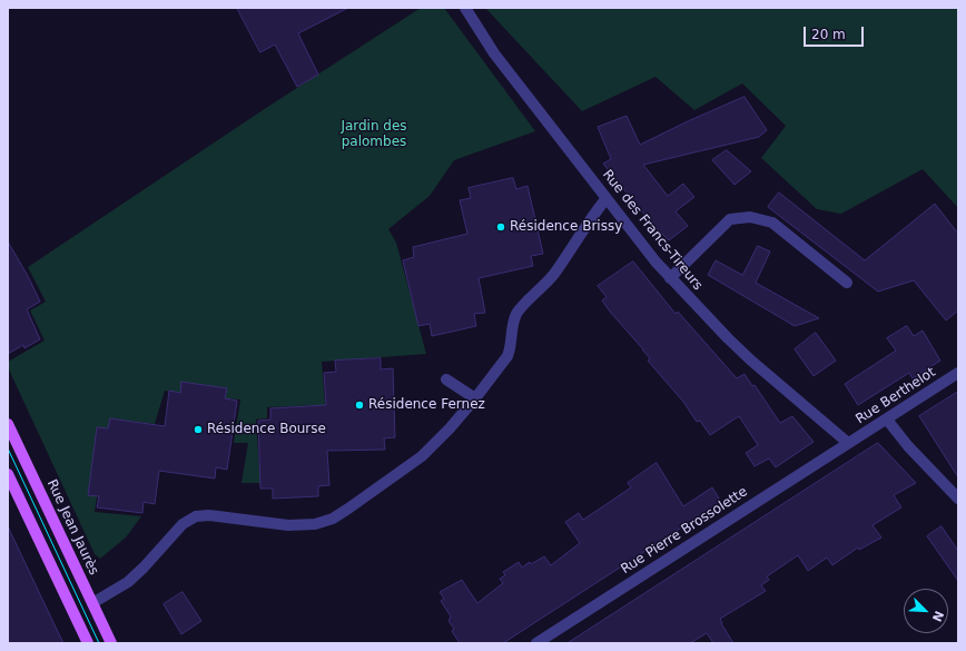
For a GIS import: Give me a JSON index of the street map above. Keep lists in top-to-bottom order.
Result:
{
  "streets": {
    "main road": ["Rue Jean Jaurès"],
    "street": ["Rue des Francs-Tireurs", "Rue Berthelot", "Rue Pierre Brossolette"]
  },
  "crossings": [
    ["Rue des Francs-Tireurs", "Rue Berthelot"],
    ["Rue des Francs-Tireurs", "Rue Pierre Brossolette"],
    ["Rue Berthelot", "Rue Pierre Brossolette"]
  ],
  "parks": ["Jardin des palombes"],
  "places": ["Résidence Brissy", "Résidence Fernez", "Résidence Bourse"],
  "scale_bar": "20 m",
  "north": "bottom right"
}
